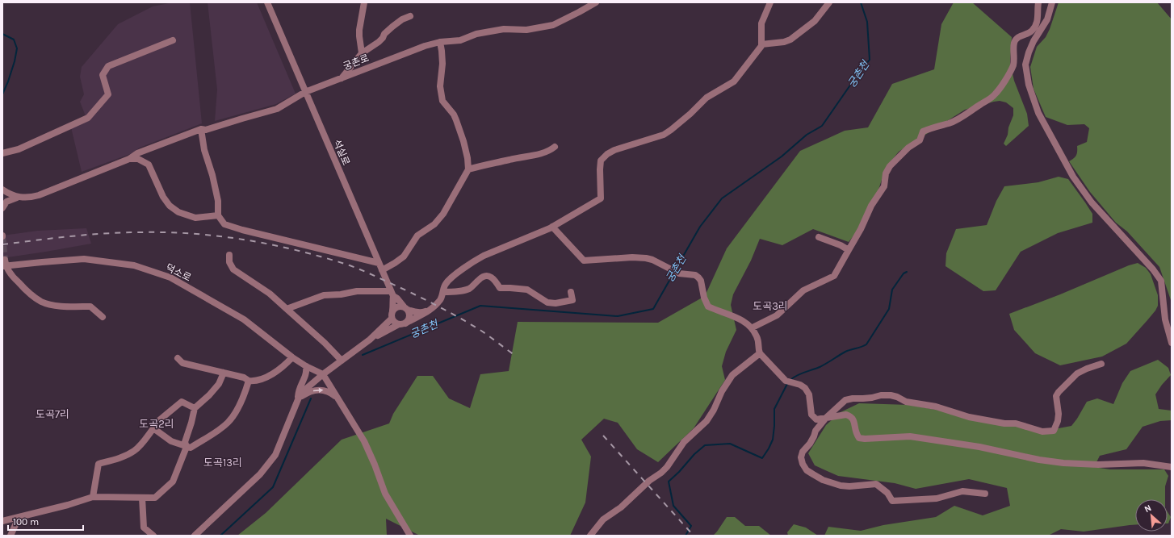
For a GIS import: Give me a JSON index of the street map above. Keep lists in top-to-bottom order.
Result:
{
  "streets": {
    "street": ["궁촌로", "석실로", "덕소로"]
  },
  "crossings": [
    ["궁촌로", "석실로"]
  ],
  "districts": [
    "도곡3리",
    "도곡7리",
    "도곡2리",
    "도곡13리"
  ],
  "water": ["궁촌천"],
  "scale_bar": "100 m",
  "north": "top left"
}
